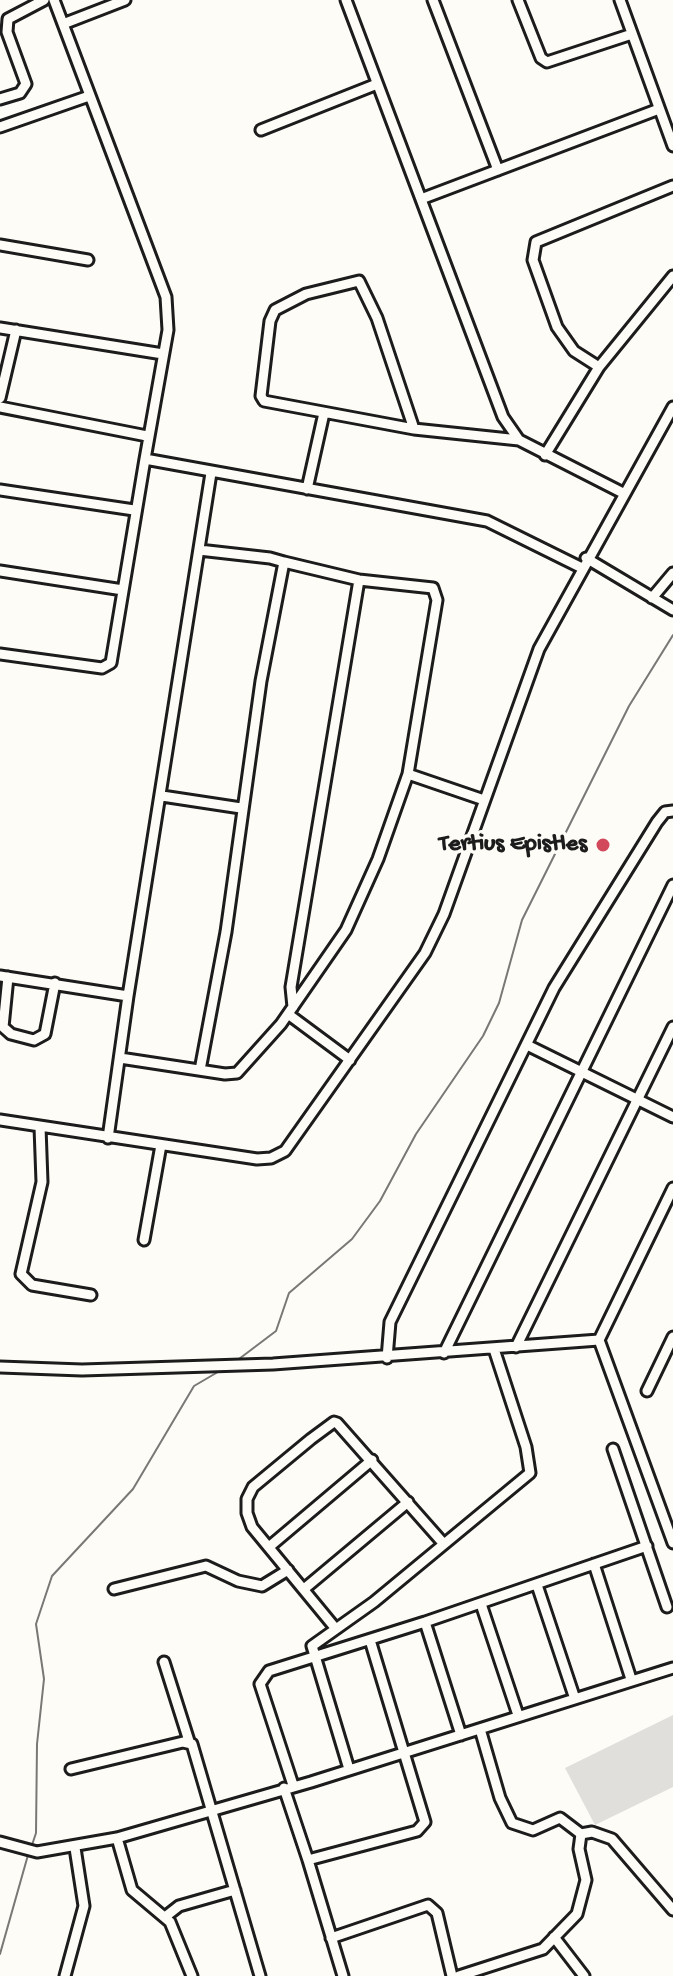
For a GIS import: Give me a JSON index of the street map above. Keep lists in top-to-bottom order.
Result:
{
  "places": ["Tertius Epistles"]
}
